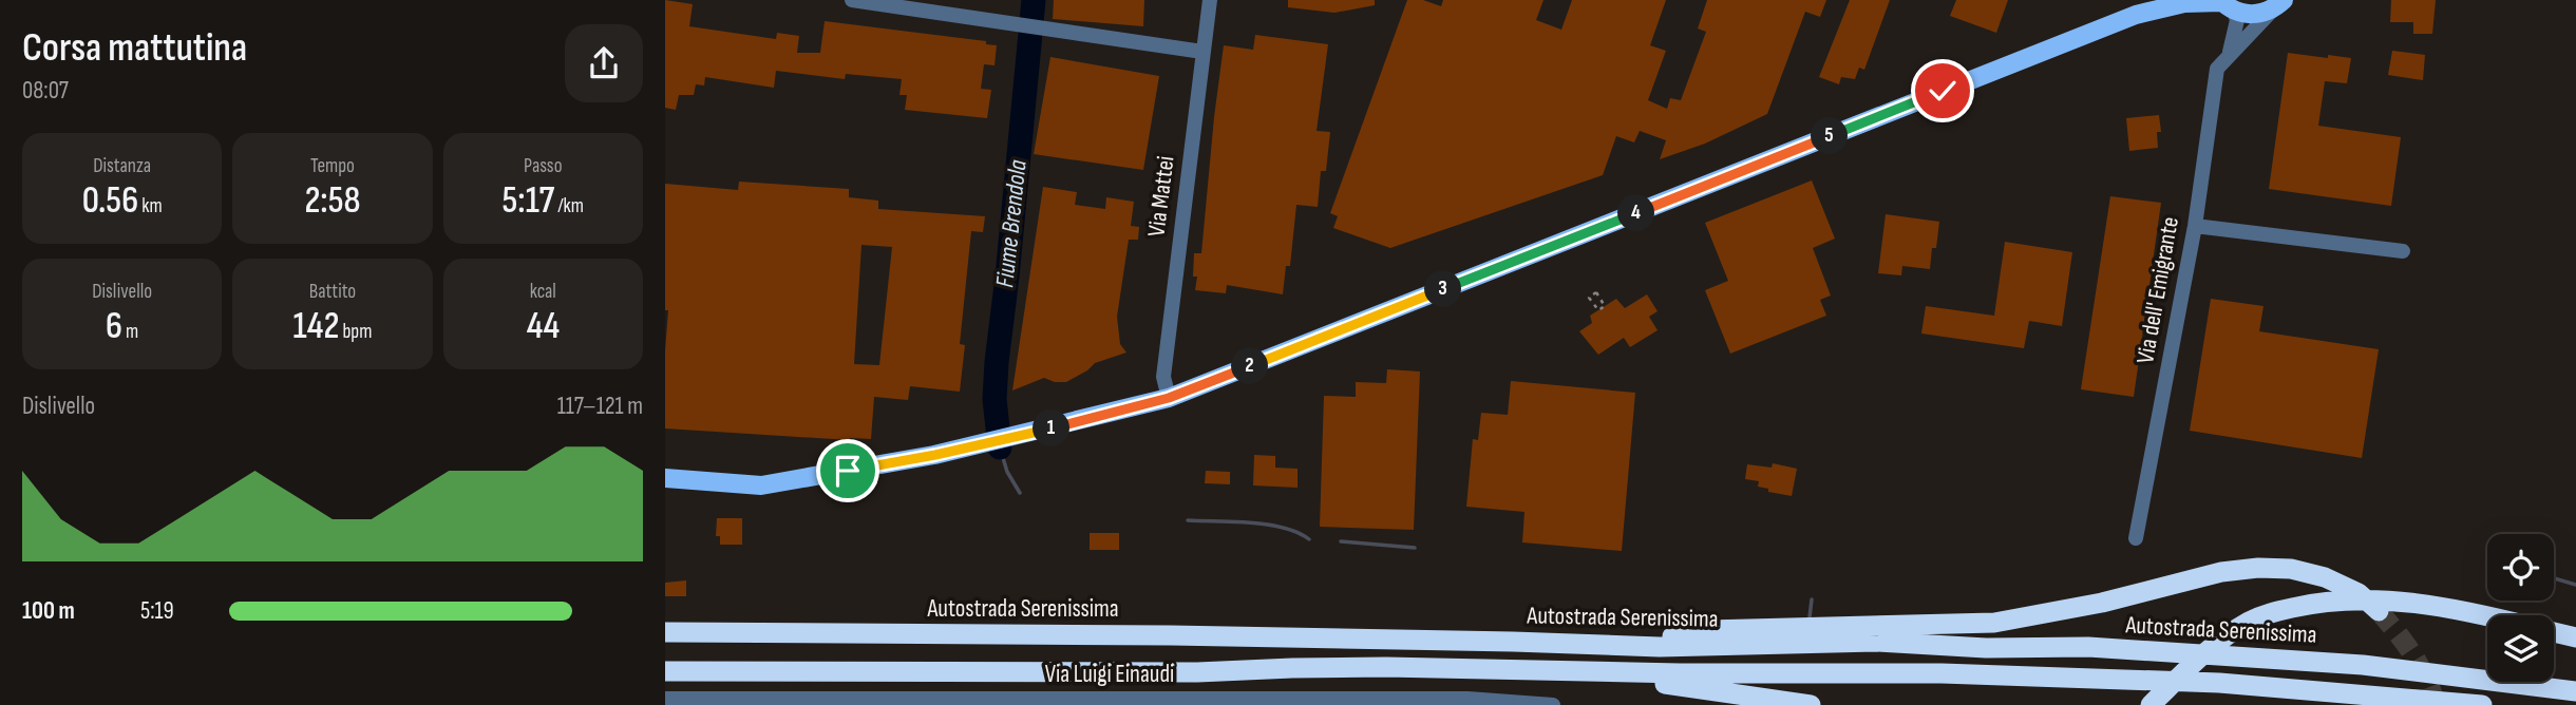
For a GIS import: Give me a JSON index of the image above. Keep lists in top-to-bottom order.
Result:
{
  "streets": {
    "highway": ["Autostrada Serenissima"],
    "street": ["Via Mattei", "Via dell' Emigrante", "Via Luigi Einaudi"]
  },
  "water": ["Fiume Brendola"],
  "page": {
    "heading": ["Corsa mattutina", "08:07"],
    "pins": [
      "5",
      "4",
      "3",
      "2",
      "1"
    ],
    "stats": [
      ["Distanza", "0.56 km"],
      ["Tempo", "2:58"],
      ["Passo", "5:17 /km"],
      ["Dislivello", "6 m"],
      ["Battito", "142 bpm"],
      ["kcal", "44"]
    ],
    "chart": ["Dislivello", "117–121 m"],
    "list": [
      {
        "name": "100 m",
        "note": "5:19"
      }
    ]
  }
}
